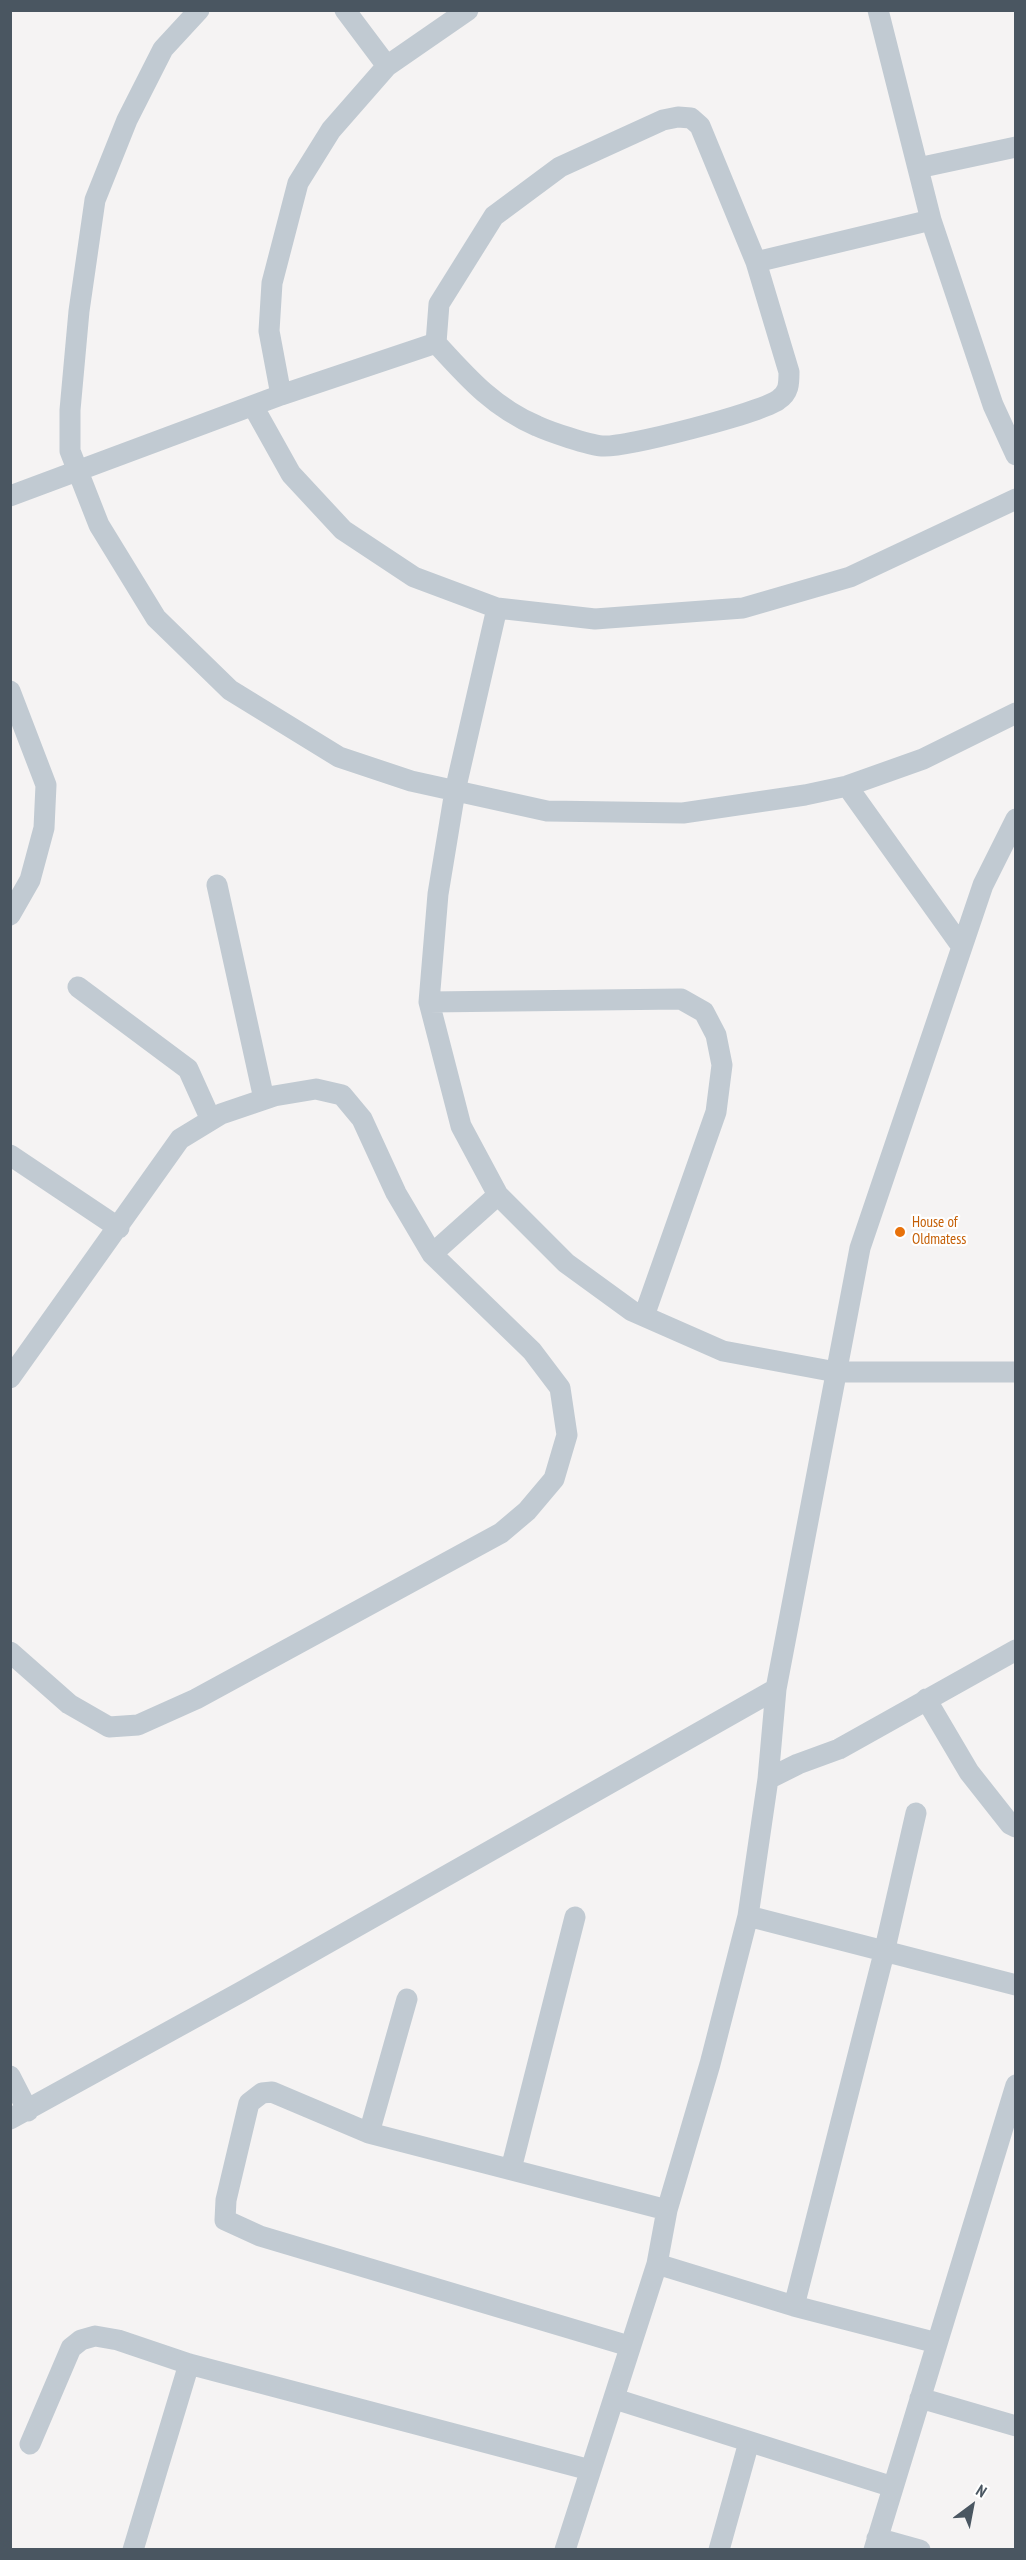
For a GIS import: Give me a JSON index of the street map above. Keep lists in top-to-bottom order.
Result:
{
  "places": ["House of Oldmatess"],
  "north": "top right"
}
